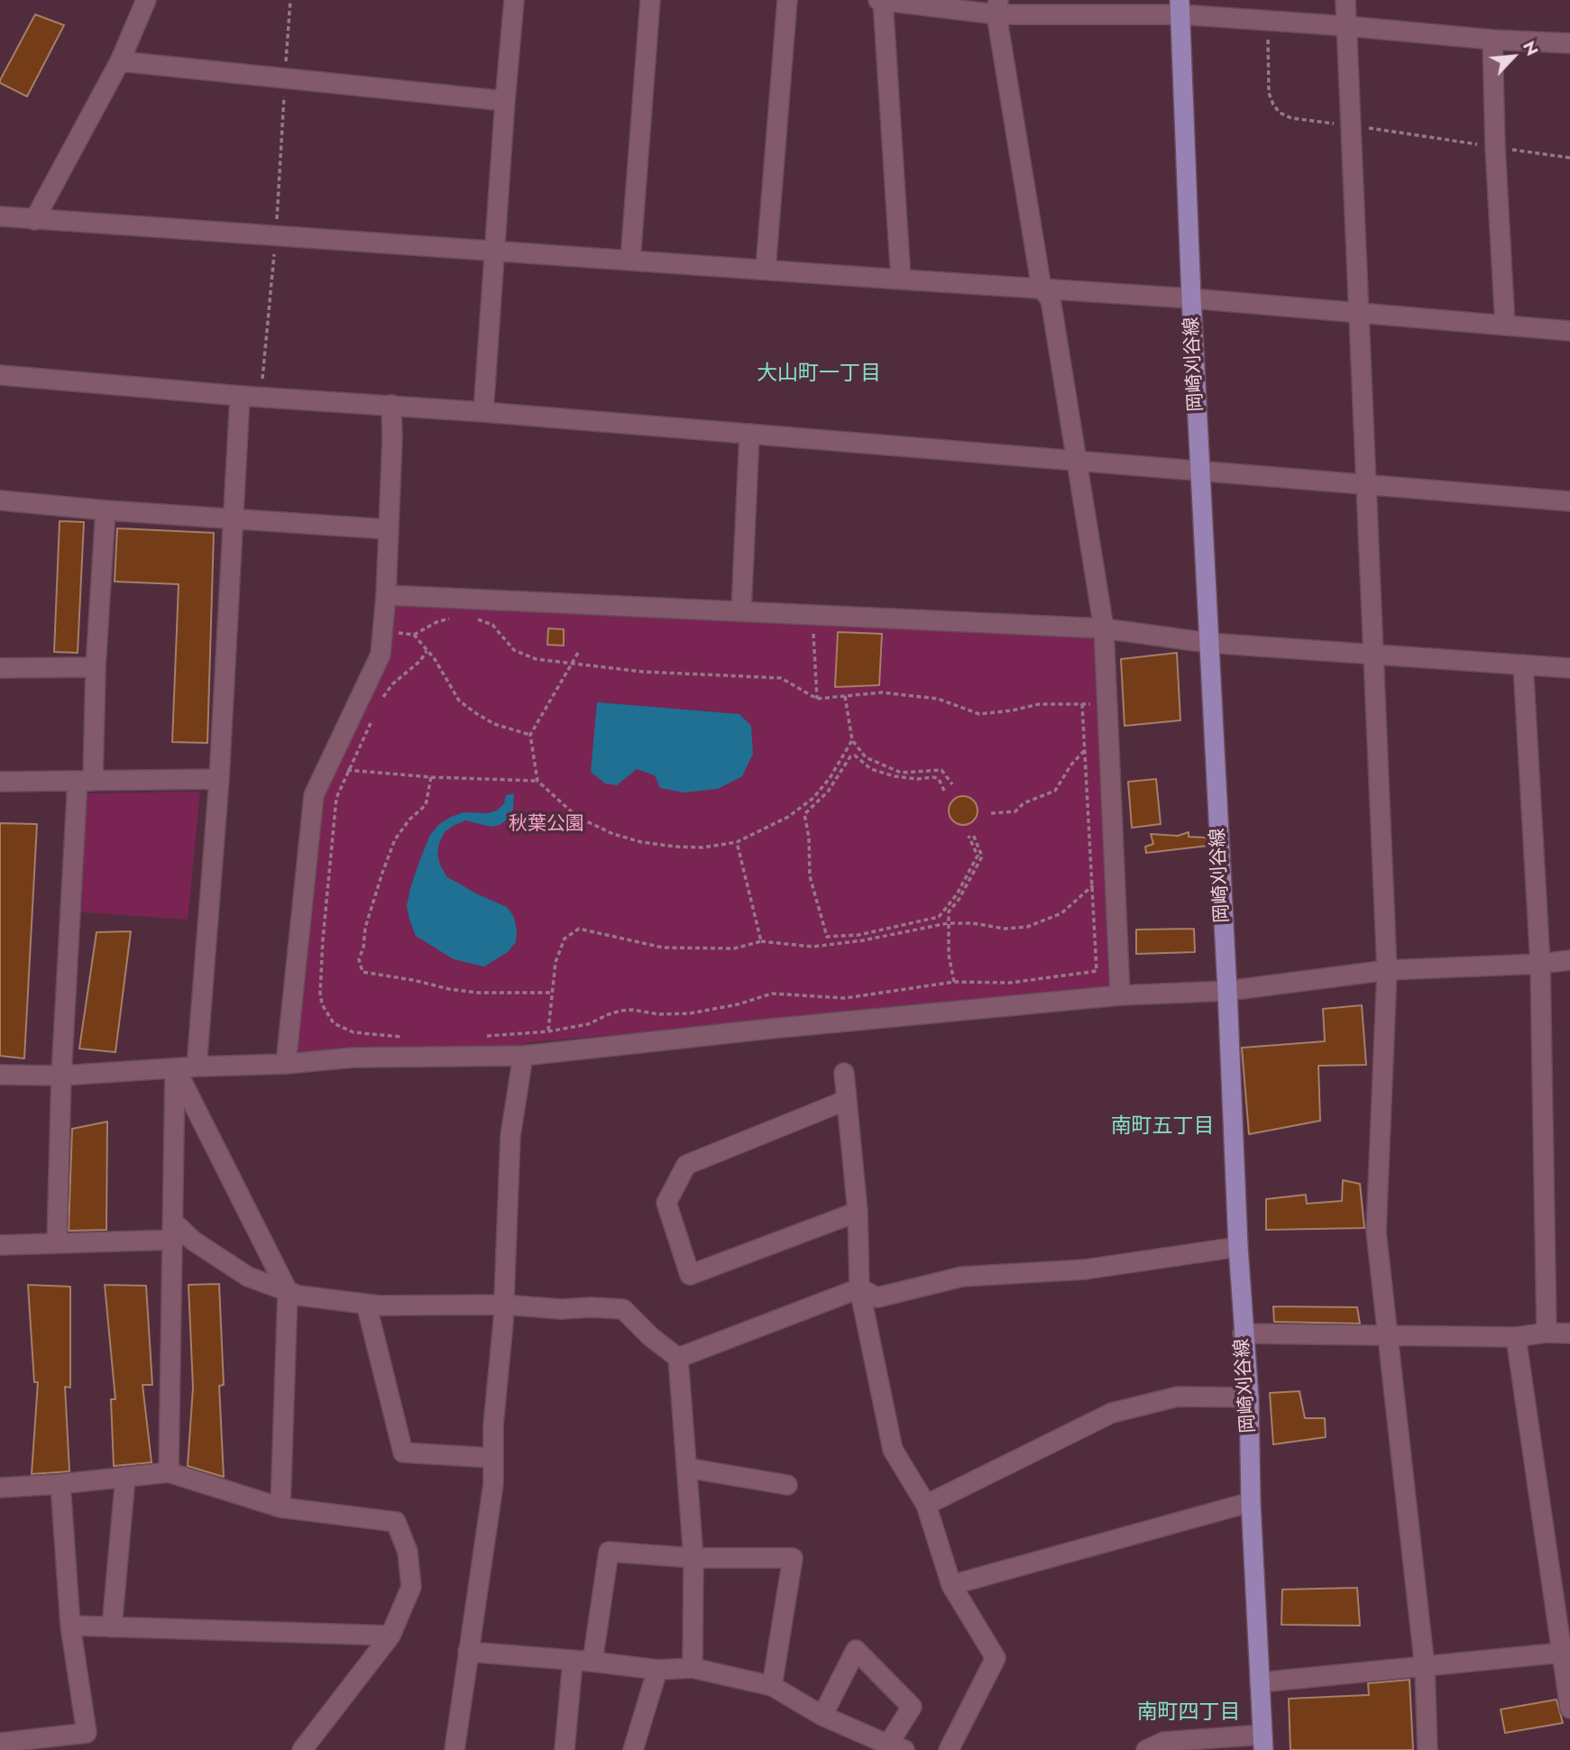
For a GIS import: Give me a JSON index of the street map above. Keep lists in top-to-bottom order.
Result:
{
  "streets": {
    "main road": ["岡崎刈谷線"]
  },
  "districts": ["大山町一丁目", "南町五丁目", "南町四丁目"],
  "parks": ["秋葉公園"],
  "north": "top right"
}
